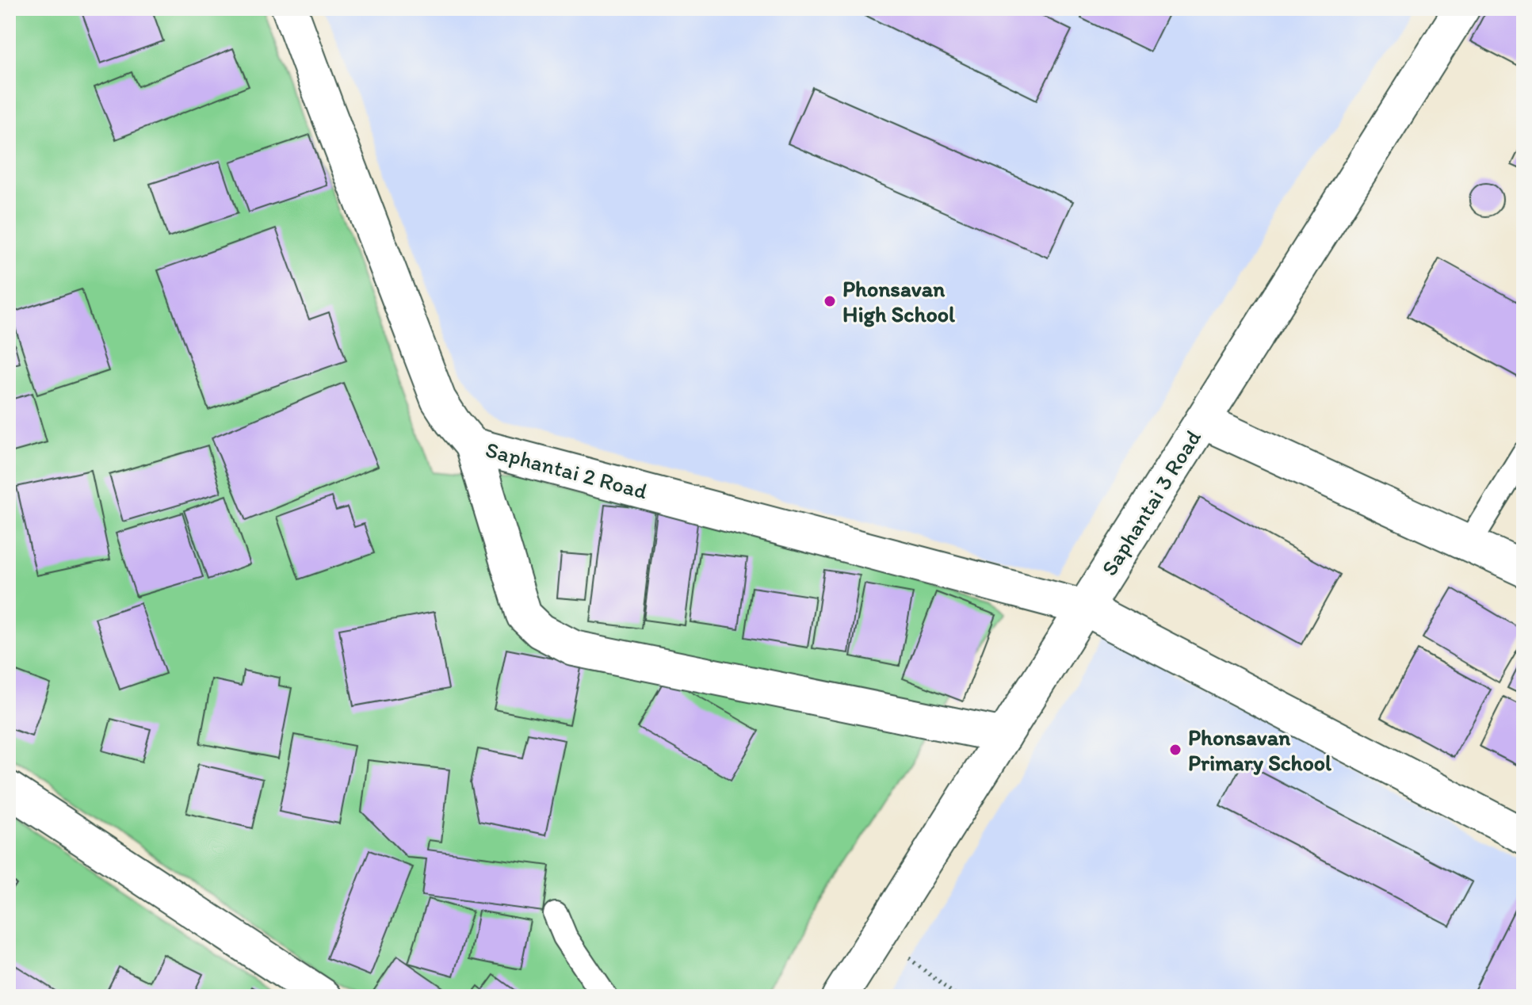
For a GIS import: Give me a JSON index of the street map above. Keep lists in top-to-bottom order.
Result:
{
  "streets": {
    "street": ["Saphantai 2 Road", "Saphantai 3 Road"]
  },
  "crossings": [
    ["Saphantai 2 Road", "Saphantai 3 Road"]
  ],
  "places": ["Phonsavan High School", "Phonsavan Primary School"]
}
